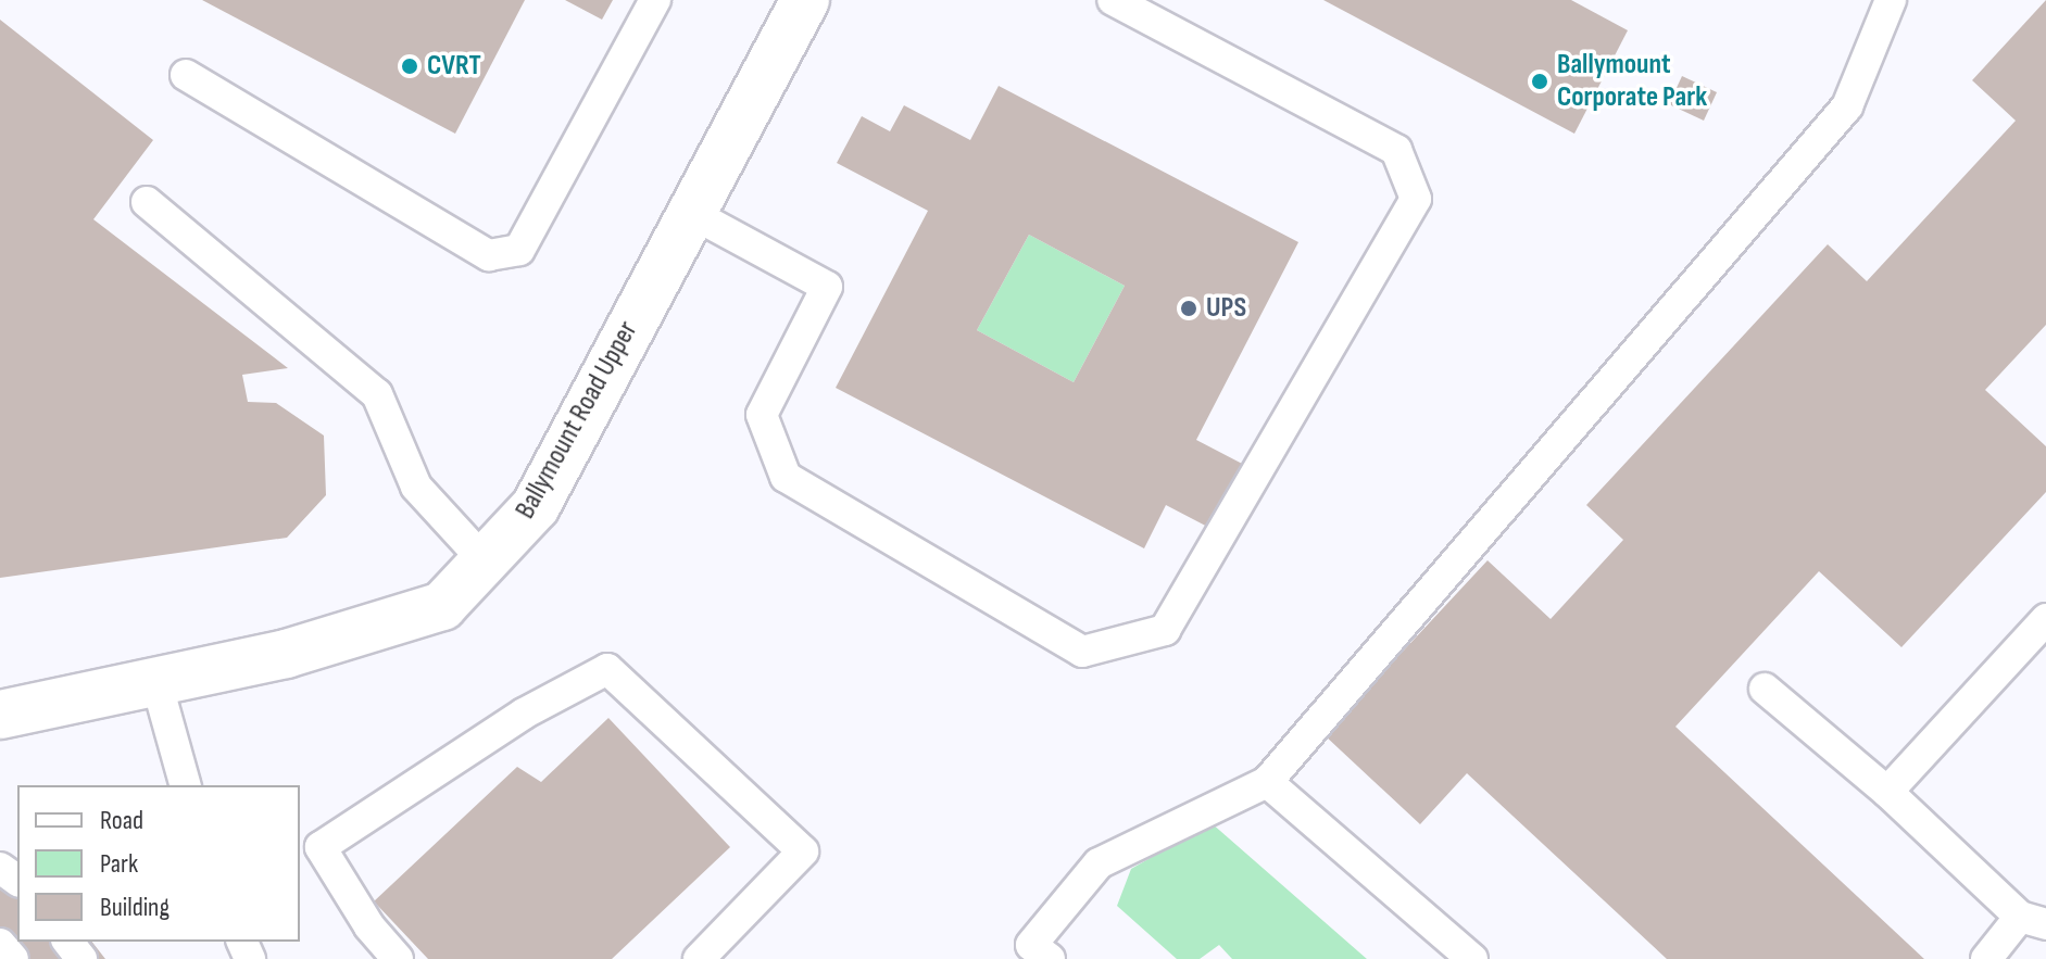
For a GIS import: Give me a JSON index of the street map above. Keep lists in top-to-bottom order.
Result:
{
  "streets": {
    "street": ["Ballymount Road Upper"]
  },
  "places": ["CVRT", "Ballymount Corporate Park", "UPS"],
  "legend": ["Road", "Park", "Building"]
}
